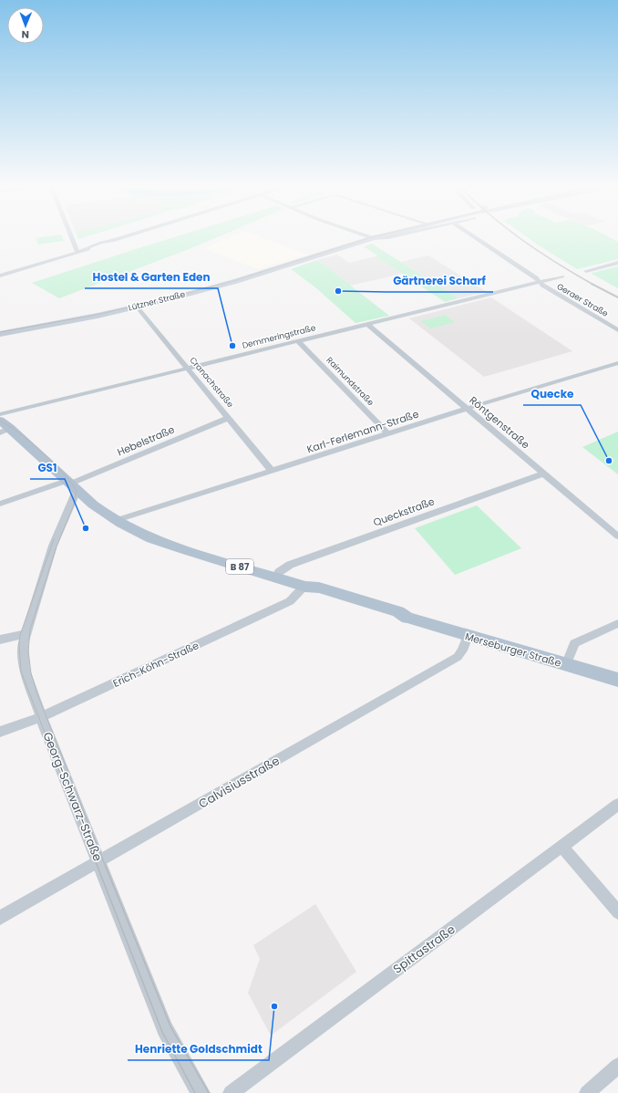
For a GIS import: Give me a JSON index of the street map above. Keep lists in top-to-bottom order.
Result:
{
  "streets": {
    "main road": ["Lützner Straße", "B 87", "Merseburger Straße"],
    "street": [
      "Geraer Straße",
      "Demmeringstraße",
      "Raimundstraße",
      "Cranachstraße",
      "Röntgenstraße",
      "Karl-Ferlemann-Straße",
      "Hebelstraße",
      "Queckstraße",
      "Erich-Köhn-Straße",
      "Calvisiusstraße",
      "Georg-Schwarz-Straße",
      "Spittastraße"
    ]
  },
  "crossings": [
    ["Geraer Straße", "Demmeringstraße"],
    ["Lützner Straße", "Cranachstraße"],
    ["Demmeringstraße", "Raimundstraße"],
    ["Demmeringstraße", "Cranachstraße"],
    ["Demmeringstraße", "Röntgenstraße"],
    ["Raimundstraße", "Karl-Ferlemann-Straße"],
    ["Cranachstraße", "Karl-Ferlemann-Straße"],
    ["Cranachstraße", "Hebelstraße"],
    ["Röntgenstraße", "Karl-Ferlemann-Straße"],
    ["Röntgenstraße", "Queckstraße"],
    ["Karl-Ferlemann-Straße", "Merseburger Straße"],
    ["Hebelstraße", "Merseburger Straße"],
    ["Hebelstraße", "Georg-Schwarz-Straße"],
    ["Queckstraße", "Merseburger Straße"],
    ["Merseburger Straße", "Erich-Köhn-Straße"],
    ["Merseburger Straße", "Calvisiusstraße"],
    ["Merseburger Straße", "Georg-Schwarz-Straße"],
    ["Erich-Köhn-Straße", "Georg-Schwarz-Straße"],
    ["Calvisiusstraße", "Georg-Schwarz-Straße"]
  ],
  "places": [
    "Gärtnerei Scharf",
    "Hostel & Garten Eden",
    "Quecke",
    "GS1",
    "Henriette Goldschmidt"
  ],
  "north": "bottom"
}
